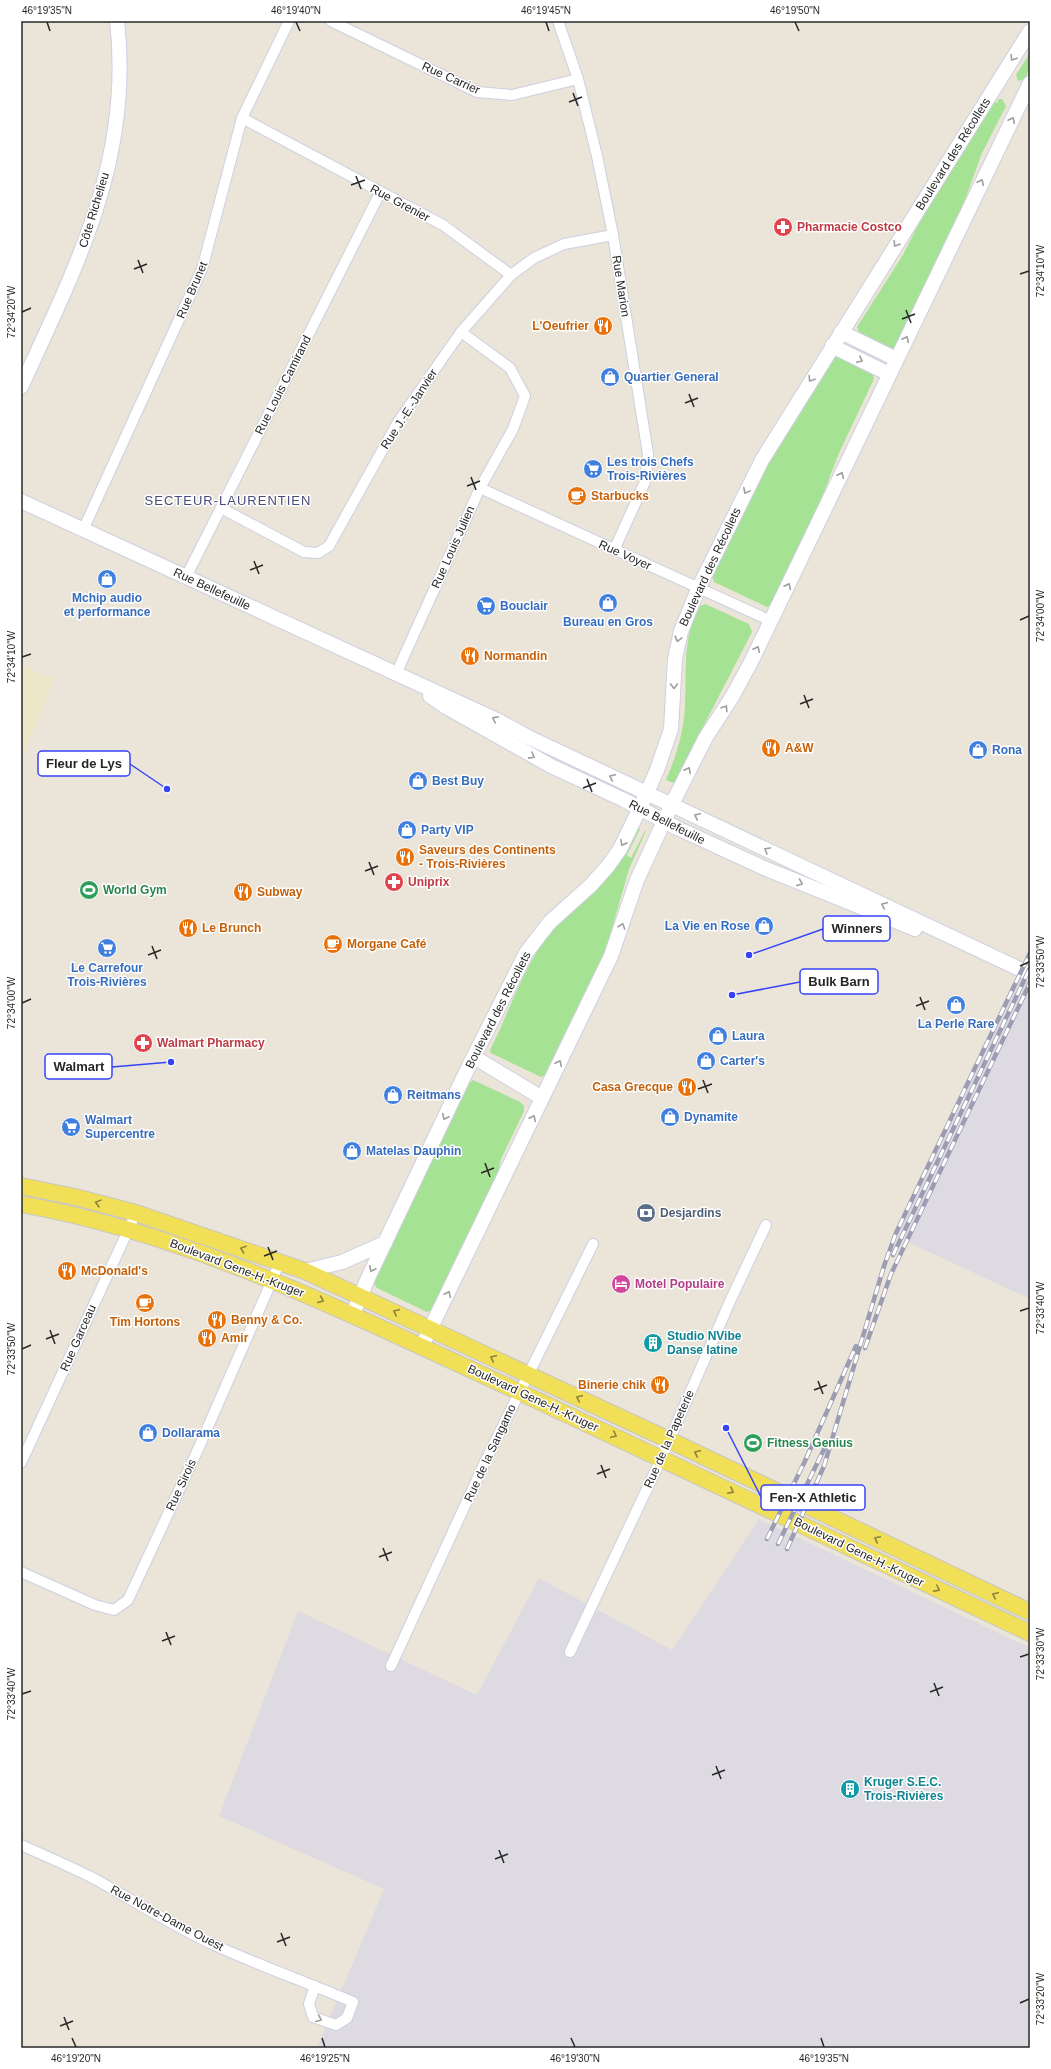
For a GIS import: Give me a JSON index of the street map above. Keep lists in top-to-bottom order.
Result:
{
  "streets": {
    "main road": [
      "Boulevard des Récollets",
      "Côte Richelieu",
      "Rue Bellefeuille",
      "Boulevard Gene-H.-Kruger"
    ],
    "street": [
      "Rue Carrier",
      "Rue Grenier",
      "Rue Marion",
      "Rue Brunet",
      "Rue Louis Camirand",
      "Rue J.-E.-Janvier",
      "Rue Louis Julien",
      "Rue Voyer",
      "Rue Garceau",
      "Rue de la Papeterie",
      "Rue de la Sangamo",
      "Rue Sirois",
      "Rue Notre-Dame Ouest"
    ]
  },
  "crossings": [
    ["Rue Carrier", "Rue Marion"],
    ["Boulevard des Récollets", "Rue Voyer"],
    ["Boulevard des Récollets", "Rue Bellefeuille"],
    ["Boulevard des Récollets", "Boulevard Gene-H.-Kruger"],
    ["Rue Grenier", "Rue Brunet"],
    ["Rue Grenier", "Rue Louis Camirand"],
    ["Rue Grenier", "Rue J.-E.-Janvier"],
    ["Rue Marion", "Rue J.-E.-Janvier"],
    ["Rue Marion", "Rue Voyer"],
    ["Rue Brunet", "Rue Bellefeuille"],
    ["Rue Louis Camirand", "Rue J.-E.-Janvier"],
    ["Rue Louis Camirand", "Rue Bellefeuille"],
    ["Rue J.-E.-Janvier", "Rue Louis Julien"],
    ["Rue Louis Julien", "Rue Voyer"],
    ["Rue Louis Julien", "Rue Bellefeuille"],
    ["Boulevard Gene-H.-Kruger", "Rue Garceau"],
    ["Boulevard Gene-H.-Kruger", "Rue de la Papeterie"],
    ["Boulevard Gene-H.-Kruger", "Rue de la Sangamo"],
    ["Boulevard Gene-H.-Kruger", "Rue Sirois"]
  ],
  "districts": ["SECTEUR-LAURENTIEN"],
  "places": {
    "pharmacy": ["Pharmacie Costco", "Uniprix", "Walmart Pharmacy"],
    "restaurant": [
      "L'Oeufrier",
      "Normandin",
      "A&W",
      "Saveurs des Continents - Trois-Rivières",
      "Subway",
      "Le Brunch",
      "Casa Grecque",
      "McDonald's",
      "Benny & Co.",
      "Amir",
      "Binerie chik"
    ],
    "shop": [
      "Quartier General",
      "Mchip audio et performance",
      "Bureau en Gros",
      "Rona",
      "Best Buy",
      "Party VIP",
      "La Vie en Rose",
      "La Perle Rare",
      "Laura",
      "Carter's",
      "Reitmans",
      "Dynamite",
      "Matelas Dauphin",
      "Dollarama"
    ],
    "supermarket": [
      "Les trois Chefs Trois-Rivières",
      "Bouclair",
      "Le Carrefour Trois-Rivières",
      "Walmart Supercentre"
    ],
    "cafe": ["Starbucks", "Morgane Café", "Tim Hortons"],
    "other": [
      "Fleur de Lys",
      "Winners",
      "Bulk Barn",
      "Walmart",
      "Fen-X Athletic"
    ],
    "sports": ["World Gym", "Fitness Genius"],
    "bank": ["Desjardins"],
    "hotel": ["Motel Populaire"],
    "building": ["Studio NVibe Danse latine", "Kruger S.E.C. Trois-Rivières"]
  },
  "coordinates": [
    "46°19'35\"N",
    "46°19'40\"N",
    "46°19'45\"N",
    "46°19'50\"N",
    "72°34'10\"W",
    "72°34'20\"W",
    "72°34'00\"W",
    "72°33'50\"W",
    "72°33'40\"W",
    "72°33'30\"W",
    "72°33'20\"W",
    "46°19'20\"N",
    "46°19'25\"N",
    "46°19'30\"N"
  ]
}
